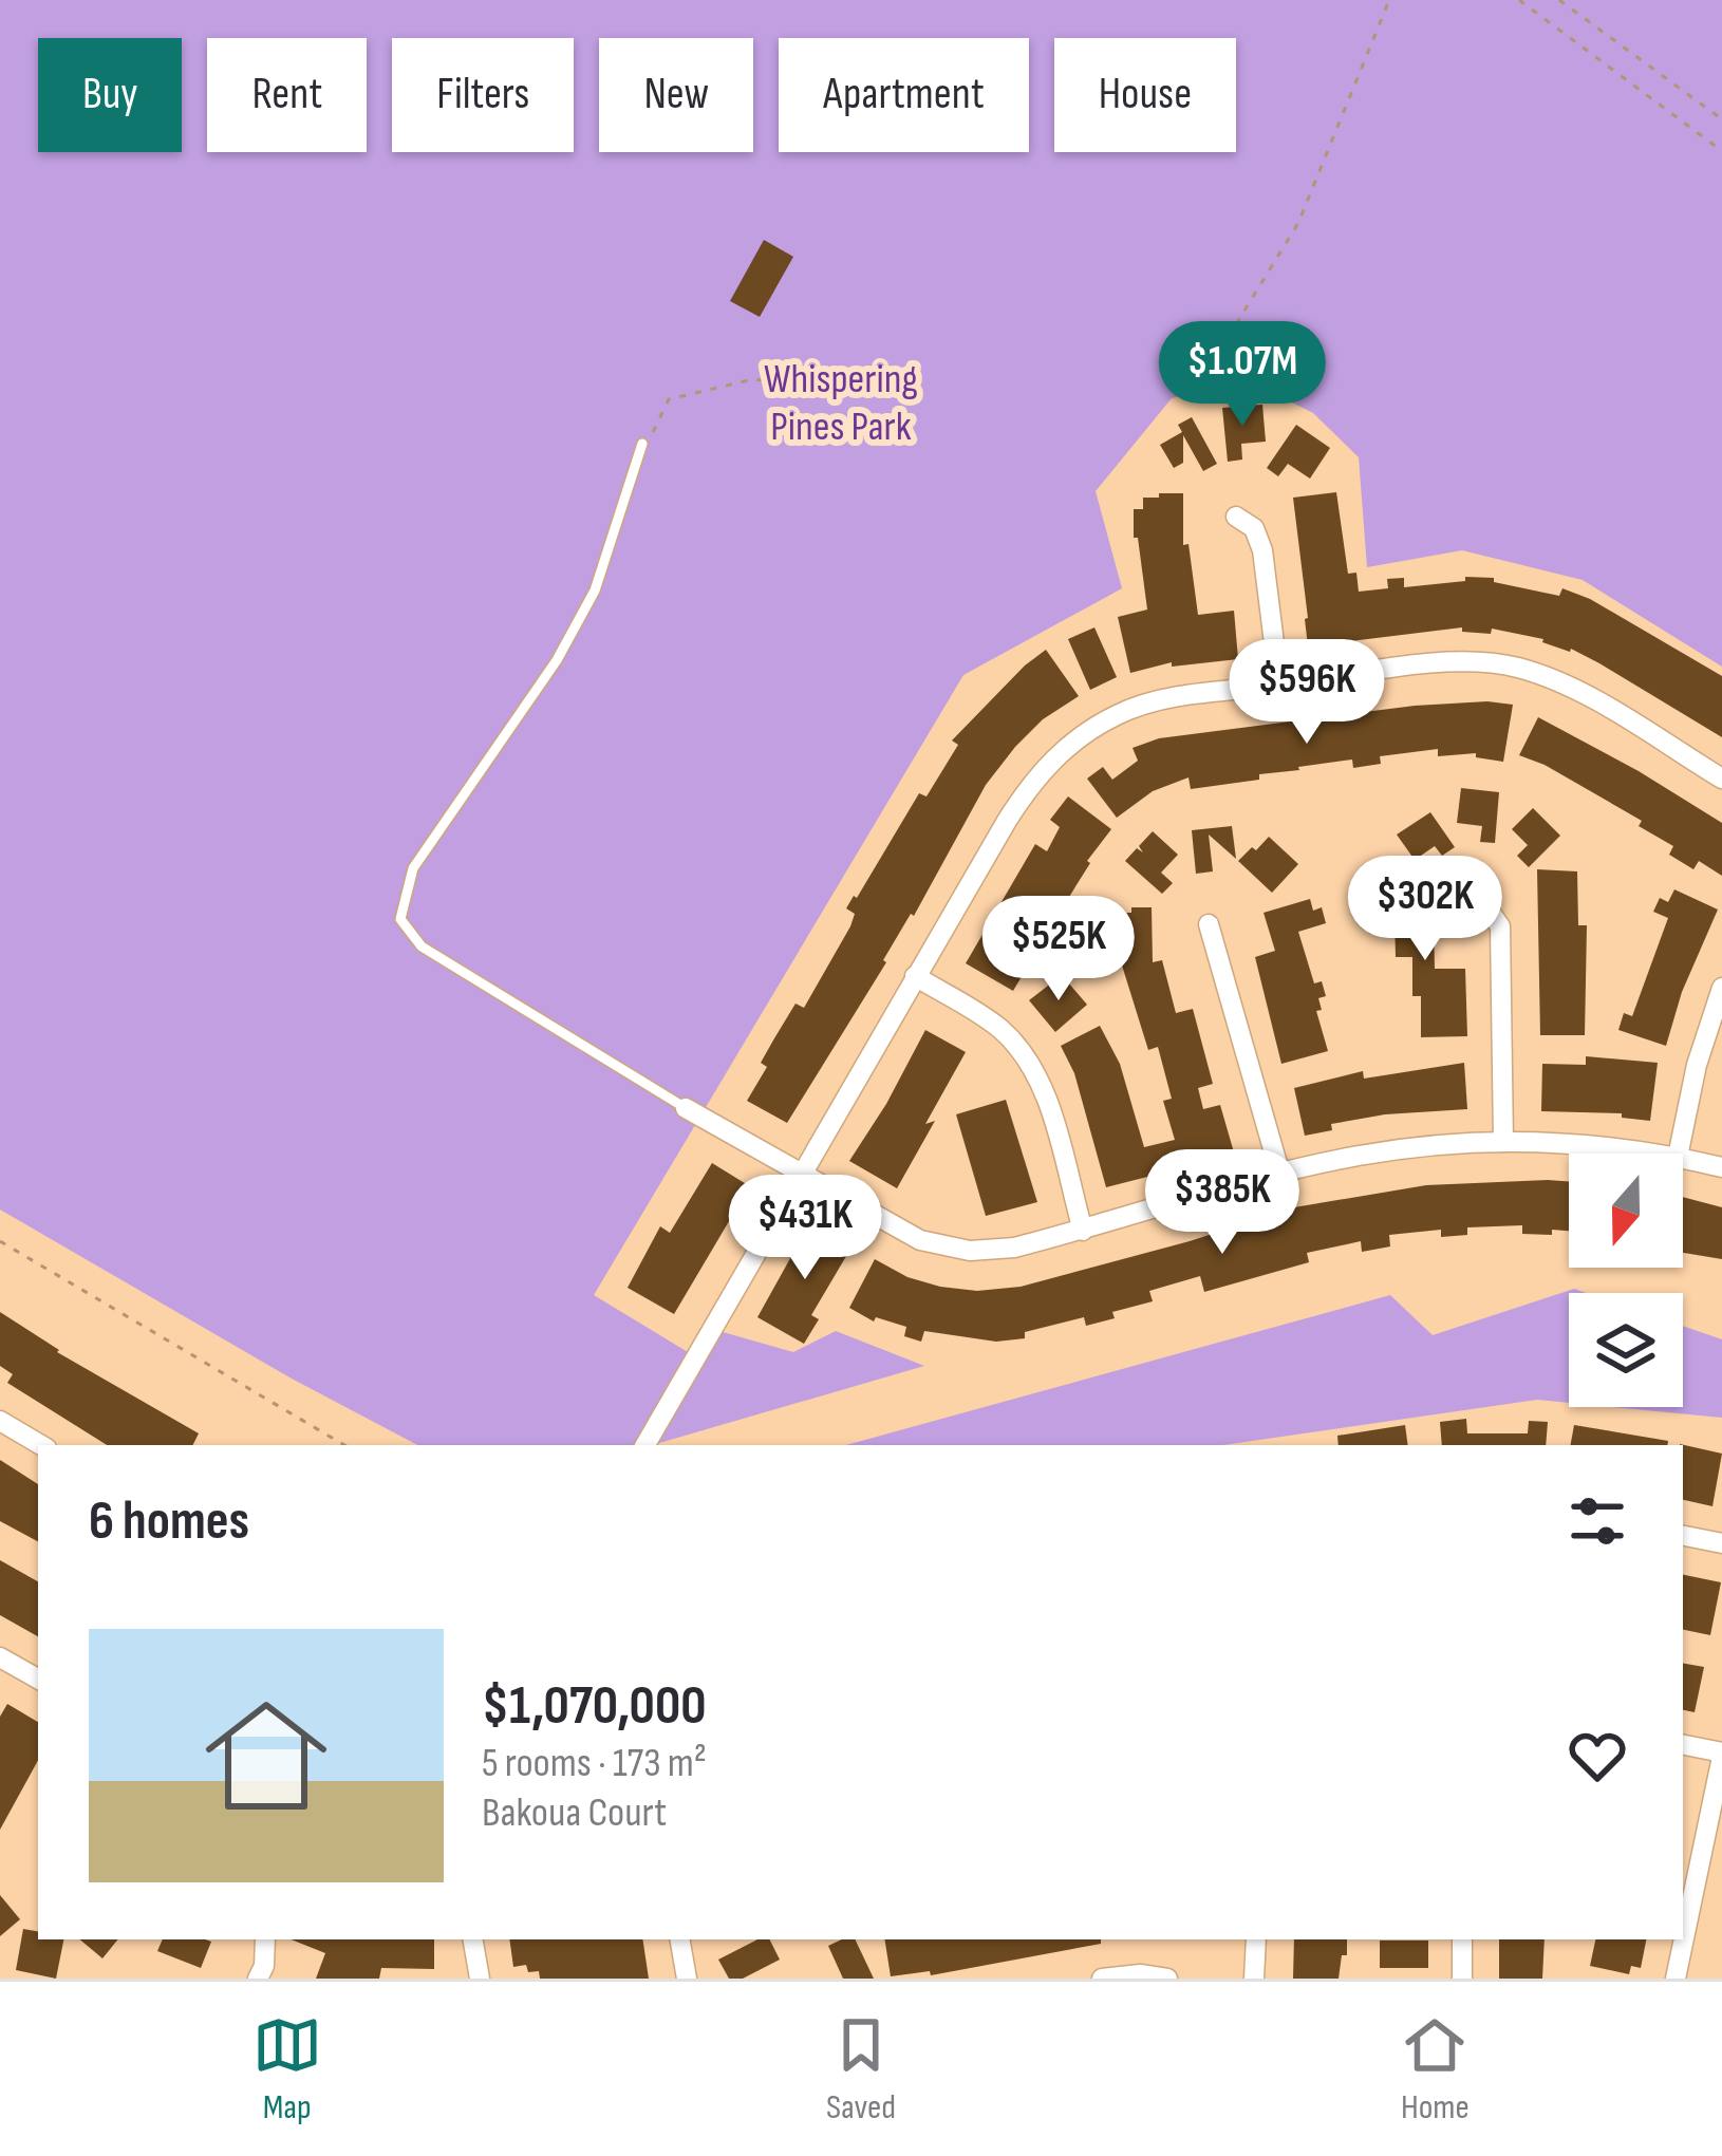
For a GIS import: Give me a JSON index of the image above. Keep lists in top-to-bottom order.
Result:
{
  "parks": ["Whispering Pines Park"],
  "north": "bottom",
  "page": {
    "chip": [
      "Buy",
      "Rent",
      "Filters",
      "New",
      "Apartment",
      "House"
    ],
    "price": [
      "$1.07M",
      "$596K",
      "$302K",
      "$525K",
      "$385K",
      "$431K"
    ],
    "heading": "6 homes",
    "list": [
      {
        "name": "$1,070,000",
        "note": "5 rooms · 173 m² · Bakoua Court"
      }
    ],
    "tabs": ["Map", "Saved", "Home"]
  }
}
